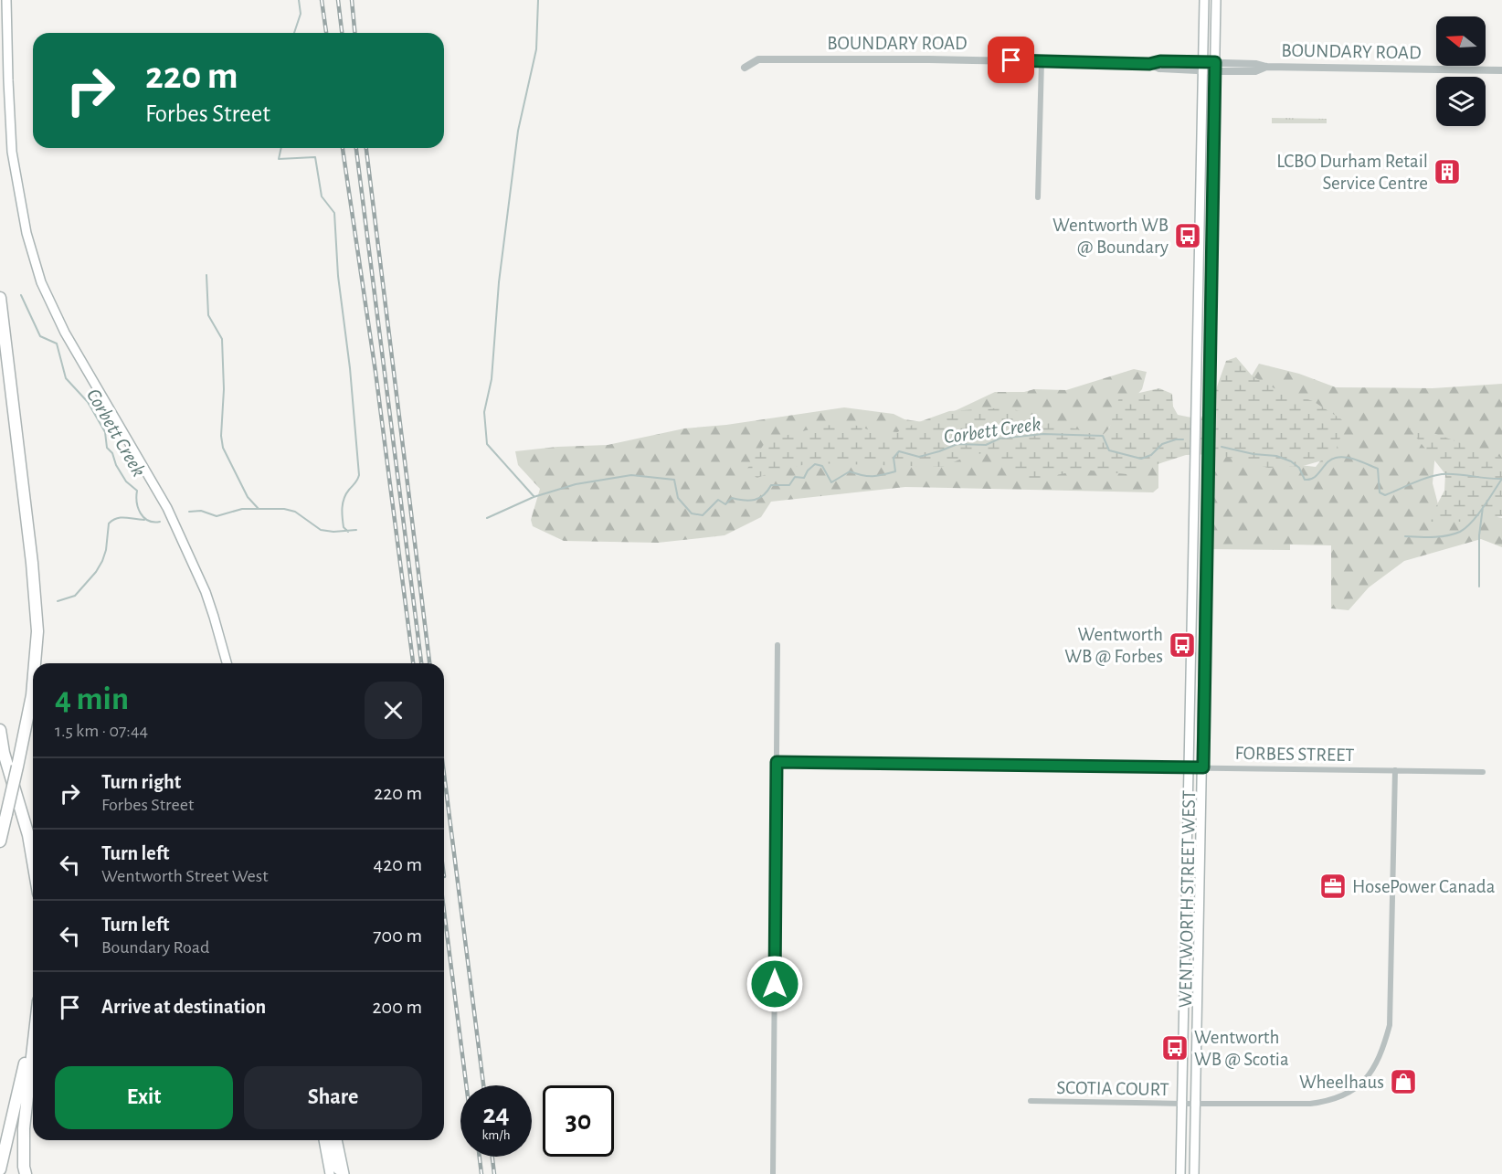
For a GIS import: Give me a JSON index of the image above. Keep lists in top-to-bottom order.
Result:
{
  "streets": {
    "main road": ["WENTWORTH STREET WEST"],
    "street": ["BOUNDARY ROAD", "FORBES STREET", "SCOTIA COURT"]
  },
  "crossings": [
    ["BOUNDARY ROAD", "WENTWORTH STREET WEST"],
    ["FORBES STREET", "WENTWORTH STREET WEST"],
    ["FORBES STREET", "SCOTIA COURT"],
    ["WENTWORTH STREET WEST", "SCOTIA COURT"]
  ],
  "water": ["Corbett Creek"],
  "places": {
    "building": ["LCBO Durham Retail Service Centre"],
    "bus stop": ["Wentworth WB @ Boundary", "Wentworth WB @ Forbes", "Wentworth WB @ Scotia"],
    "office": ["HosePower Canada"],
    "shop": ["Wheelhaus"]
  },
  "north": "left",
  "page": {
    "turn": ["220 m", "Forbes Street"],
    "heading": ["4 min", "1.5 km · 07:44"],
    "list": [
      {
        "name": "Turn right",
        "note": "Forbes Street",
        "value": "220 m"
      },
      {
        "name": "Turn left",
        "note": "Wentworth Street West",
        "value": "420 m"
      },
      {
        "name": "Turn left",
        "note": "Boundary Road",
        "value": "700 m"
      },
      {
        "name": "Arrive at destination",
        "value": "200 m"
      }
    ],
    "buttons": ["Exit", "Share"],
    "speed": "24 km/h",
    "limit": "30"
  }
}
